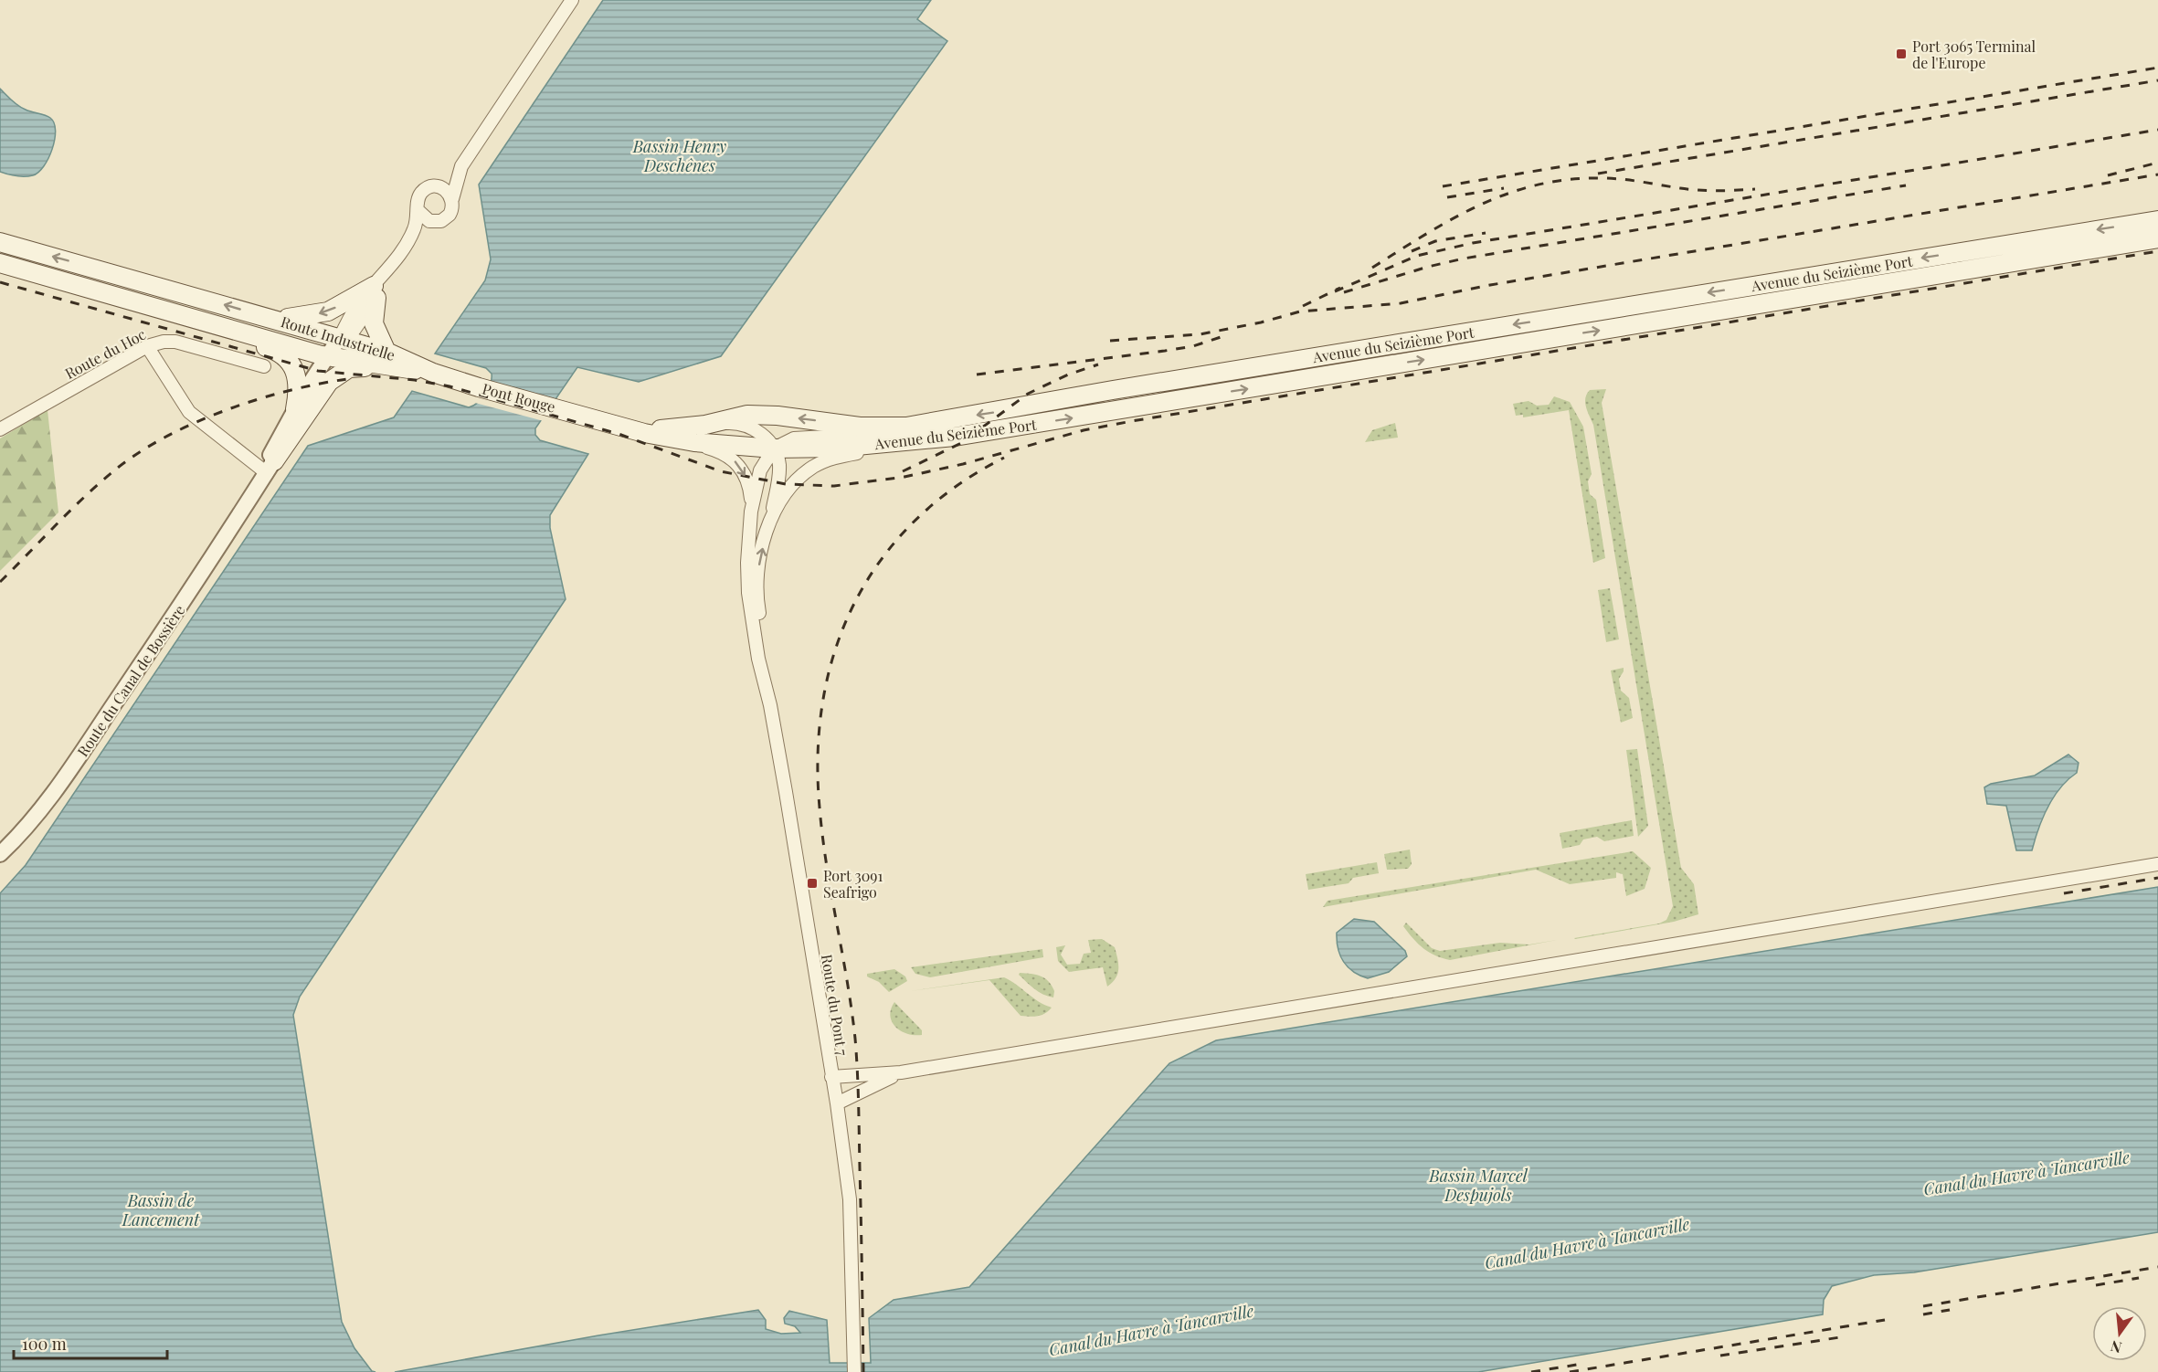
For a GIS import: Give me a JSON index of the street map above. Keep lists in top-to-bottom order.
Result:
{
  "streets": {
    "main road": ["Avenue du Seizième Port", "Route Industrielle", "Pont Rouge"],
    "street": ["Route du Hoc", "Route du Canal de Bossière", "Route du Pont 7"]
  },
  "crossings": [
    ["Avenue du Seizième Port", "Pont Rouge"],
    ["Route Industrielle", "Pont Rouge"],
    ["Route Industrielle", "Route du Canal de Bossière"]
  ],
  "water": [
    "Bassin Henry Deschênes",
    "Canal du Havre à Tancarville",
    "Bassin Marcel Despujols",
    "Bassin de Lancement"
  ],
  "places": {
    "transit": ["Port 3065 Terminal de l'Europe", "Port 3091 Seafrigo"]
  },
  "scale_bar": "100 m",
  "north": "bottom"
}
